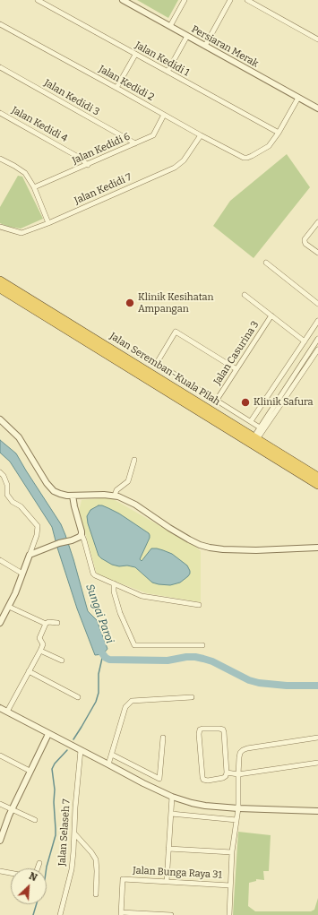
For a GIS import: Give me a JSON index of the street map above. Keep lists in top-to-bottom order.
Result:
{
  "streets": {
    "highway": ["Jalan Seremban-Kuala Pilah"],
    "street": [
      "Persiaran Merak",
      "Jalan Kedidi 1",
      "Jalan Kedidi 2",
      "Jalan Kedidi 3",
      "Jalan Kedidi 4",
      "Jalan Kedidi 6",
      "Jalan Kedidi 7",
      "Jalan Casurina 3",
      "Jalan Selaseh 7",
      "Jalan Bunga Raya 31"
    ]
  },
  "crossings": [
    ["Jalan Kedidi 1", "Jalan Kedidi 2"],
    ["Jalan Kedidi 2", "Jalan Kedidi 6"],
    ["Jalan Kedidi 2", "Jalan Kedidi 7"],
    ["Jalan Kedidi 3", "Jalan Kedidi 6"],
    ["Jalan Kedidi 4", "Jalan Kedidi 6"]
  ],
  "water": ["Sungai Paroi"],
  "places": ["Klinik Kesihatan Ampangan", "Klinik Safura"],
  "north": "top right"
}
